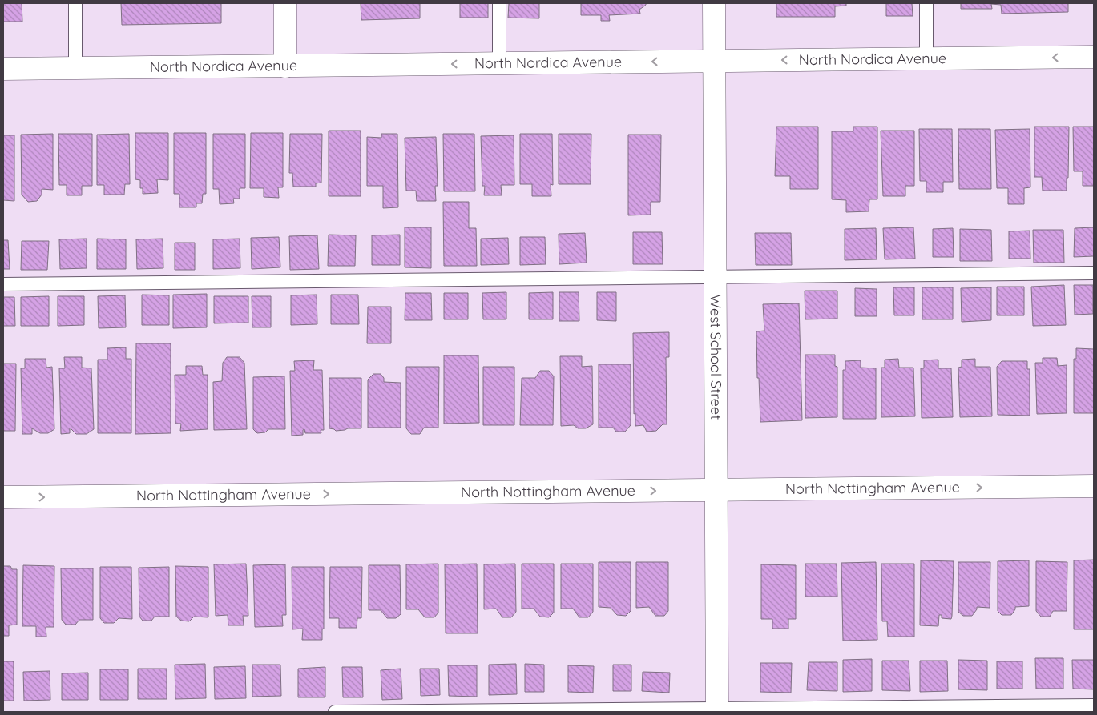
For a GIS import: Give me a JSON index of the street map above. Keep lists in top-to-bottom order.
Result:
{
  "streets": {
    "street": ["North Nordica Avenue", "West School Street", "North Nottingham Avenue"]
  },
  "crossings": [
    ["North Nordica Avenue", "West School Street"],
    ["West School Street", "North Nottingham Avenue"]
  ],
  "one_way": ["North Nordica Avenue", "North Nottingham Avenue"]
}
